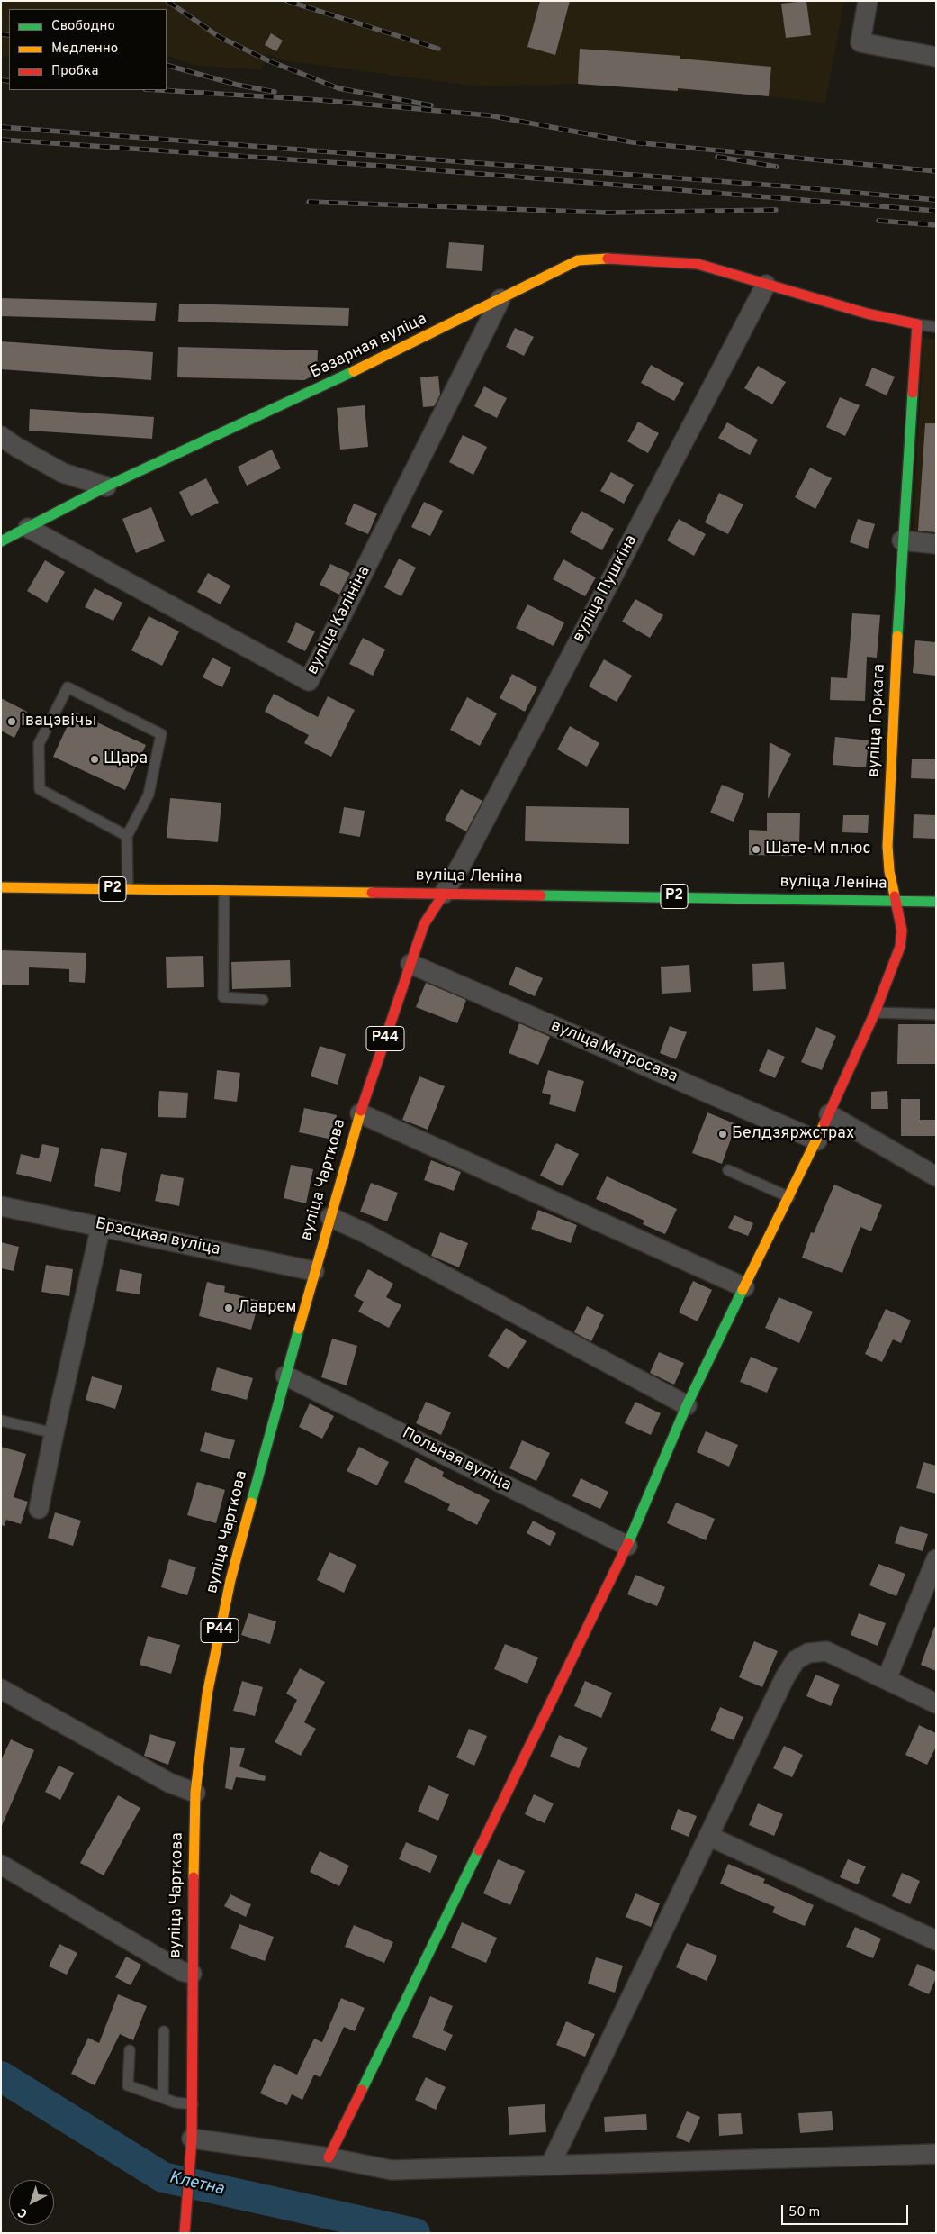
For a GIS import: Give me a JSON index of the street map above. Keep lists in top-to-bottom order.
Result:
{
  "streets": {
    "street": [
      "Базарная вуліца",
      "вуліца Пушкіна",
      "вуліца Калініна",
      "вуліца Горкага",
      "вуліца Леніна",
      "Р2",
      "Р44",
      "вуліца Матросава",
      "вуліца Чарткова",
      "Брэсцкая вуліца",
      "Польная вуліца"
    ]
  },
  "crossings": [
    ["Базарная вуліца", "вуліца Пушкіна"],
    ["Базарная вуліца", "вуліца Калініна"],
    ["Базарная вуліца", "вуліца Горкага"],
    ["вуліца Пушкіна", "вуліца Леніна"],
    ["вуліца Пушкіна", "вуліца Чарткова"],
    ["вуліца Горкага", "вуліца Леніна"],
    ["вуліца Горкага", "вуліца Матросава"],
    ["вуліца Горкага", "Польная вуліца"],
    ["вуліца Леніна", "вуліца Чарткова"],
    ["вуліца Матросава", "вуліца Чарткова"],
    ["вуліца Чарткова", "Брэсцкая вуліца"],
    ["вуліца Чарткова", "Польная вуліца"]
  ],
  "water": ["Клетна"],
  "places": [
    "Івацэвічы",
    "Щара",
    "Шате-М плюс",
    "Белдзяржстрах",
    "Лаврем"
  ],
  "legend": ["Свободно", "Медленно", "Пробка"],
  "scale_bar": "50 m",
  "north": "bottom left"
}
